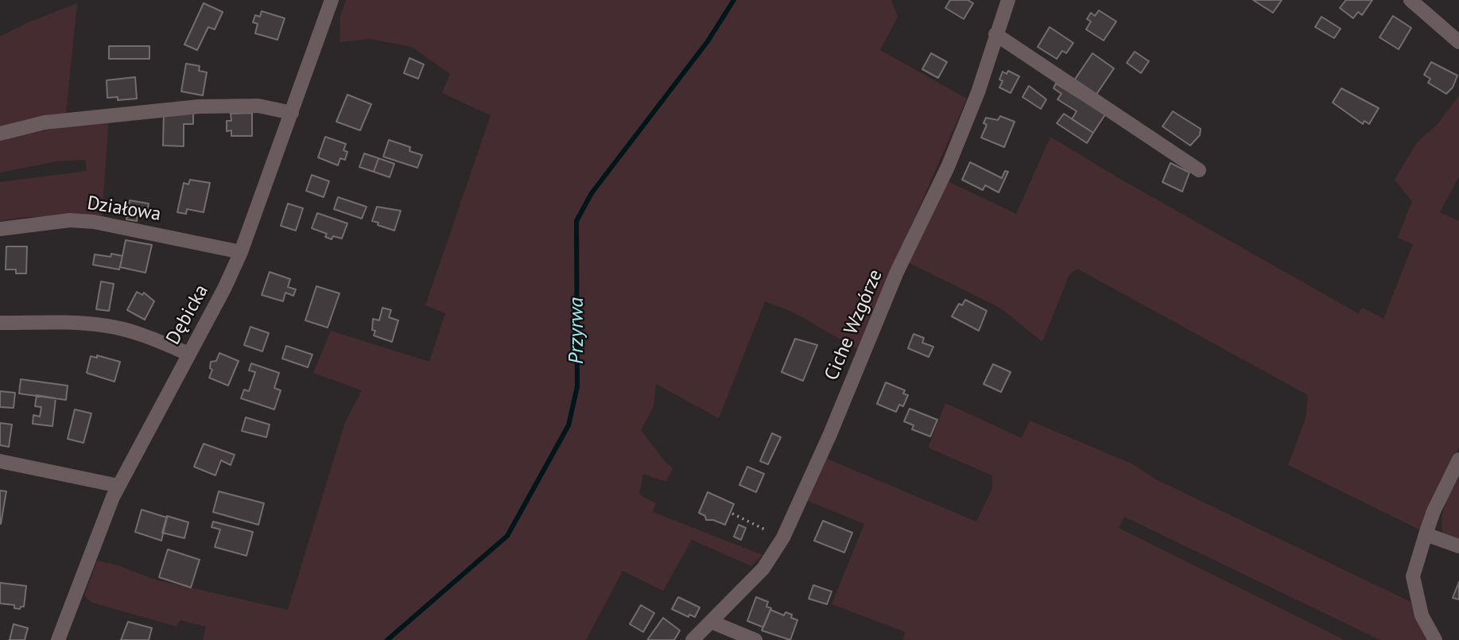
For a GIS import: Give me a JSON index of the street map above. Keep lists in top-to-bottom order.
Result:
{
  "streets": {
    "street": ["Działowa", "Dębicka", "Ciche Wzgórze"]
  },
  "crossings": [
    ["Działowa", "Dębicka"]
  ],
  "water": ["Przyrwa"]
}
